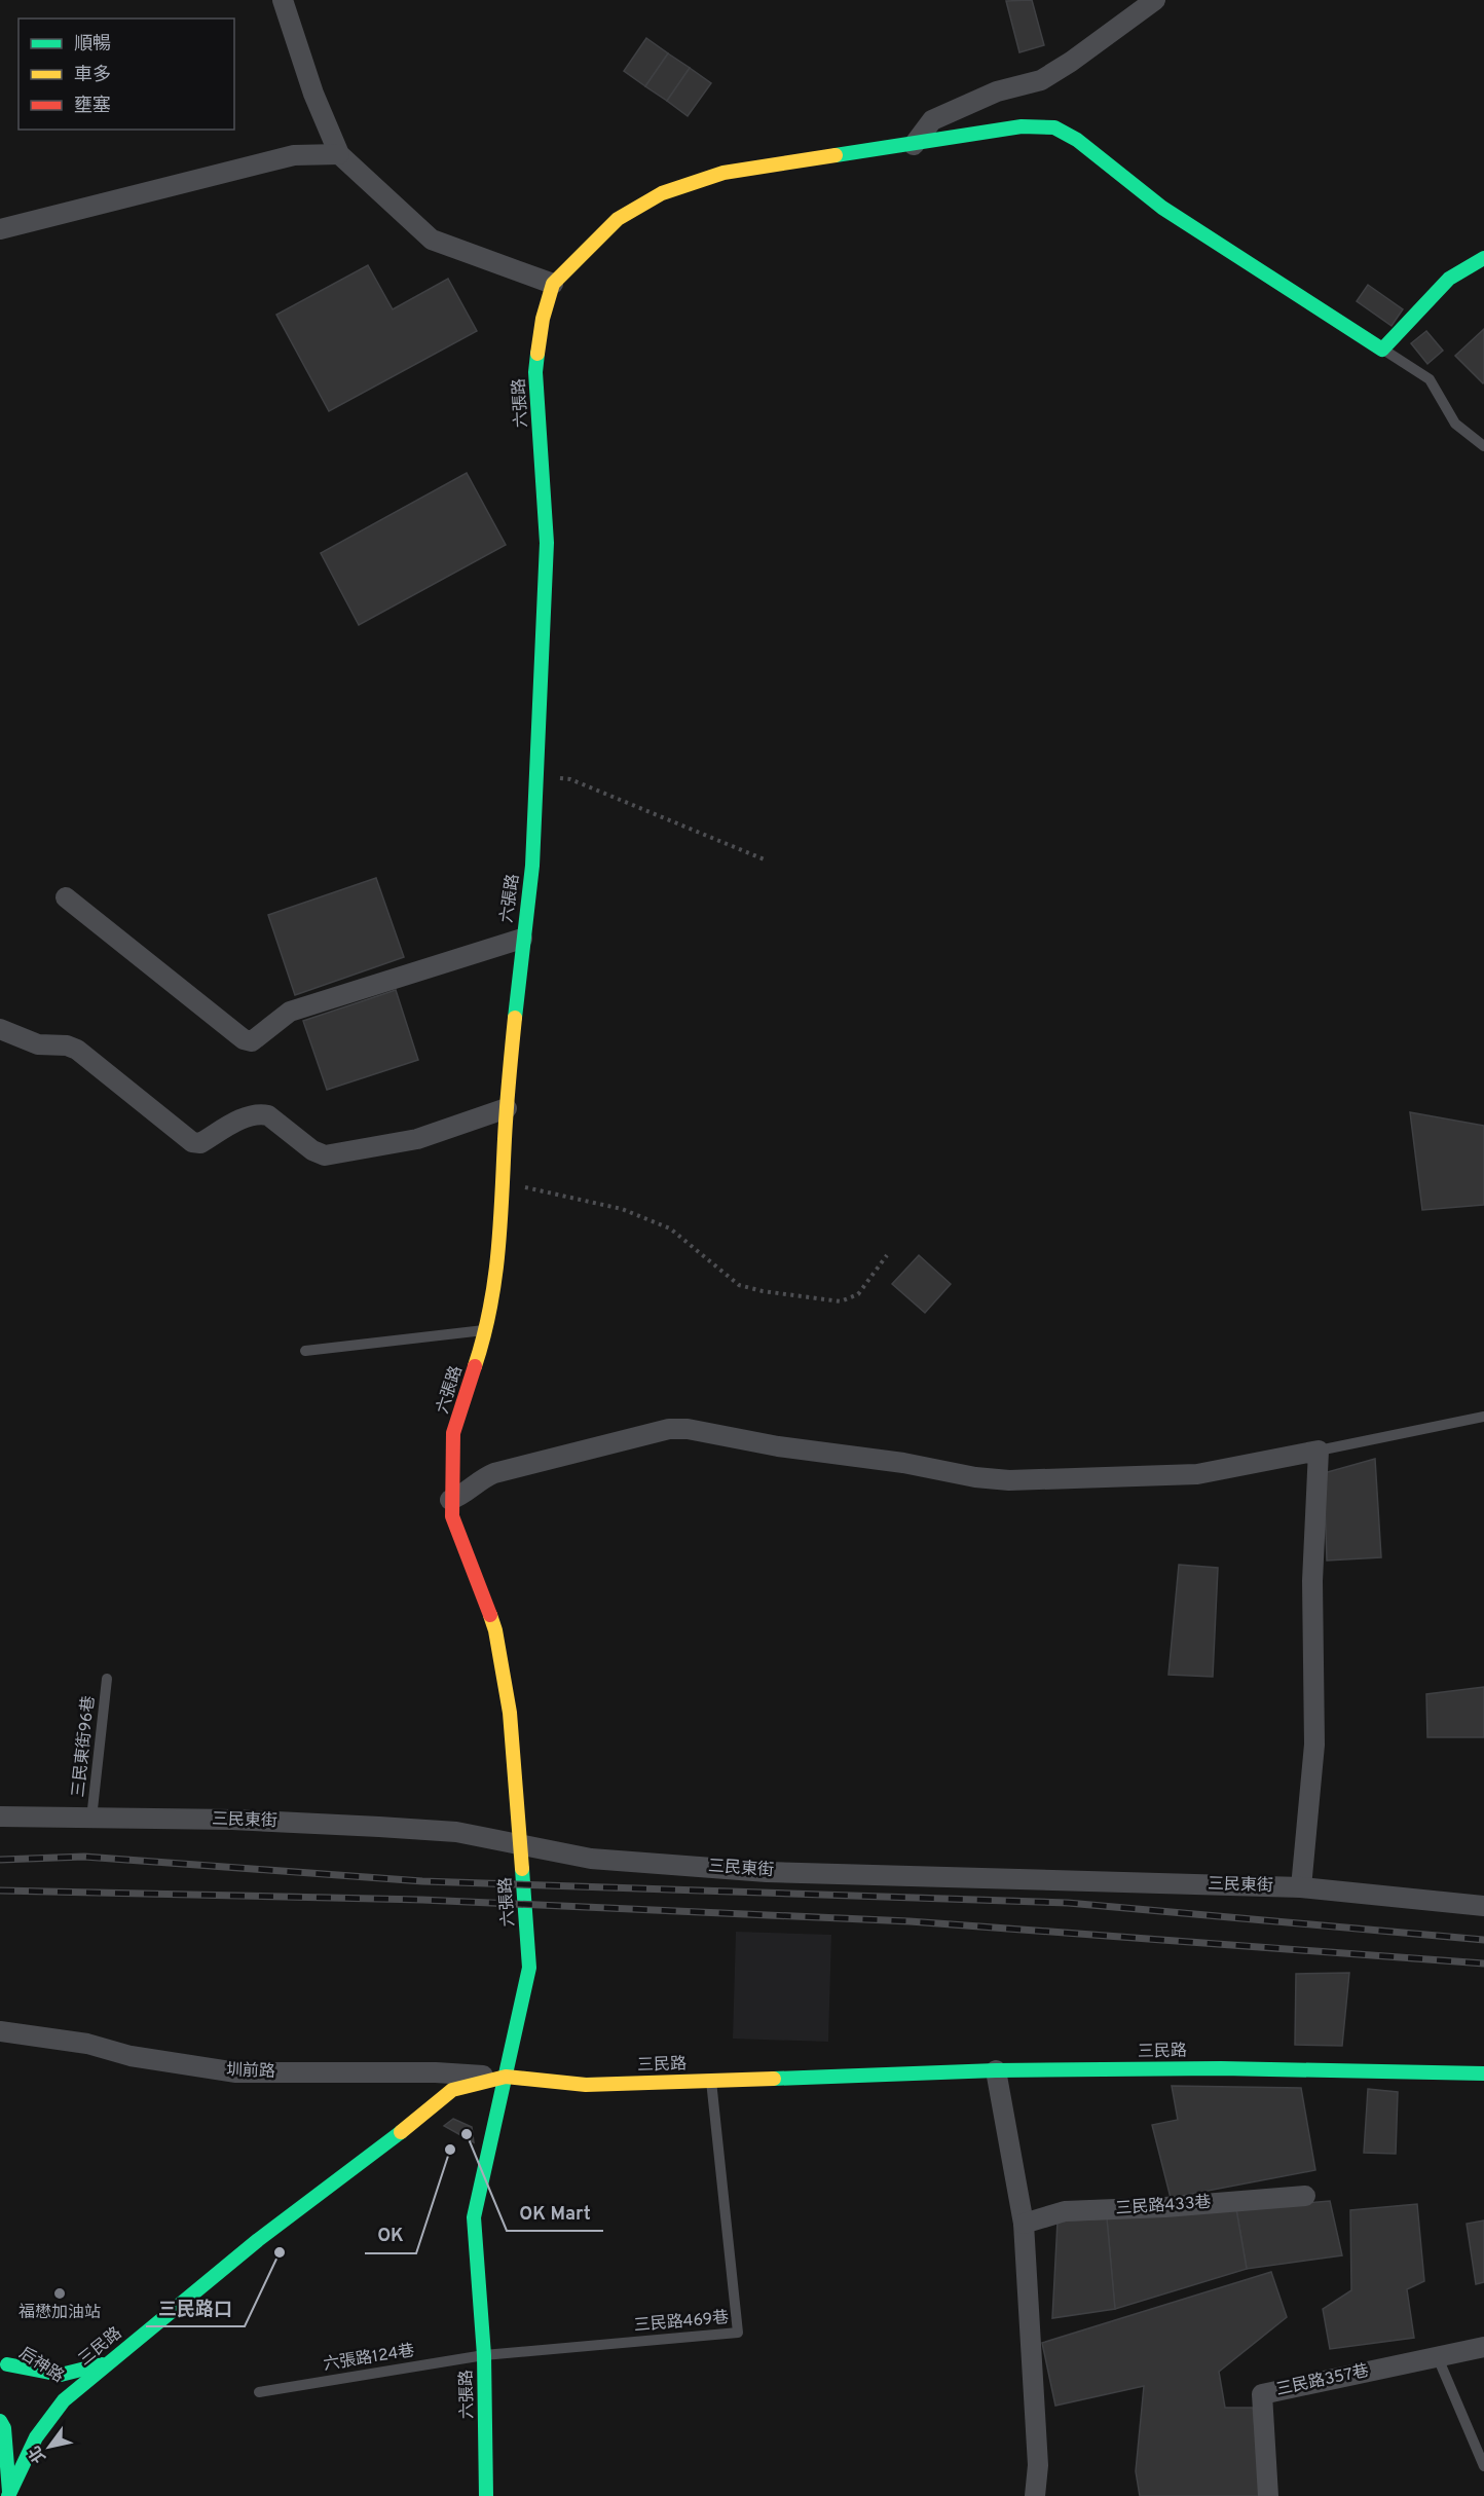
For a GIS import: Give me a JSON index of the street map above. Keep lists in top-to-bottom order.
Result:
{
  "streets": {
    "street": [
      "六張路",
      "三民東街",
      "三民路",
      "圳前路",
      "三民路433巷",
      "后神路",
      "三民路357巷"
    ],
    "lane": ["三民東街96巷", "三民路469巷", "六張路124巷"]
  },
  "crossings": [
    ["六張路", "三民東街"],
    ["六張路", "三民路"],
    ["六張路", "圳前路"],
    ["六張路", "三民路469巷"],
    ["六張路", "六張路124巷"],
    ["三民東街96巷", "三民東街"],
    ["三民路", "圳前路"],
    ["三民路", "三民路469巷"],
    ["三民路", "后神路"],
    ["三民路469巷", "六張路124巷"]
  ],
  "places": [
    "OK Mart",
    "OK",
    "三民路口",
    "福懋加油站"
  ],
  "legend": ["順暢", "車多", "壅塞"],
  "north": "bottom left"
}
